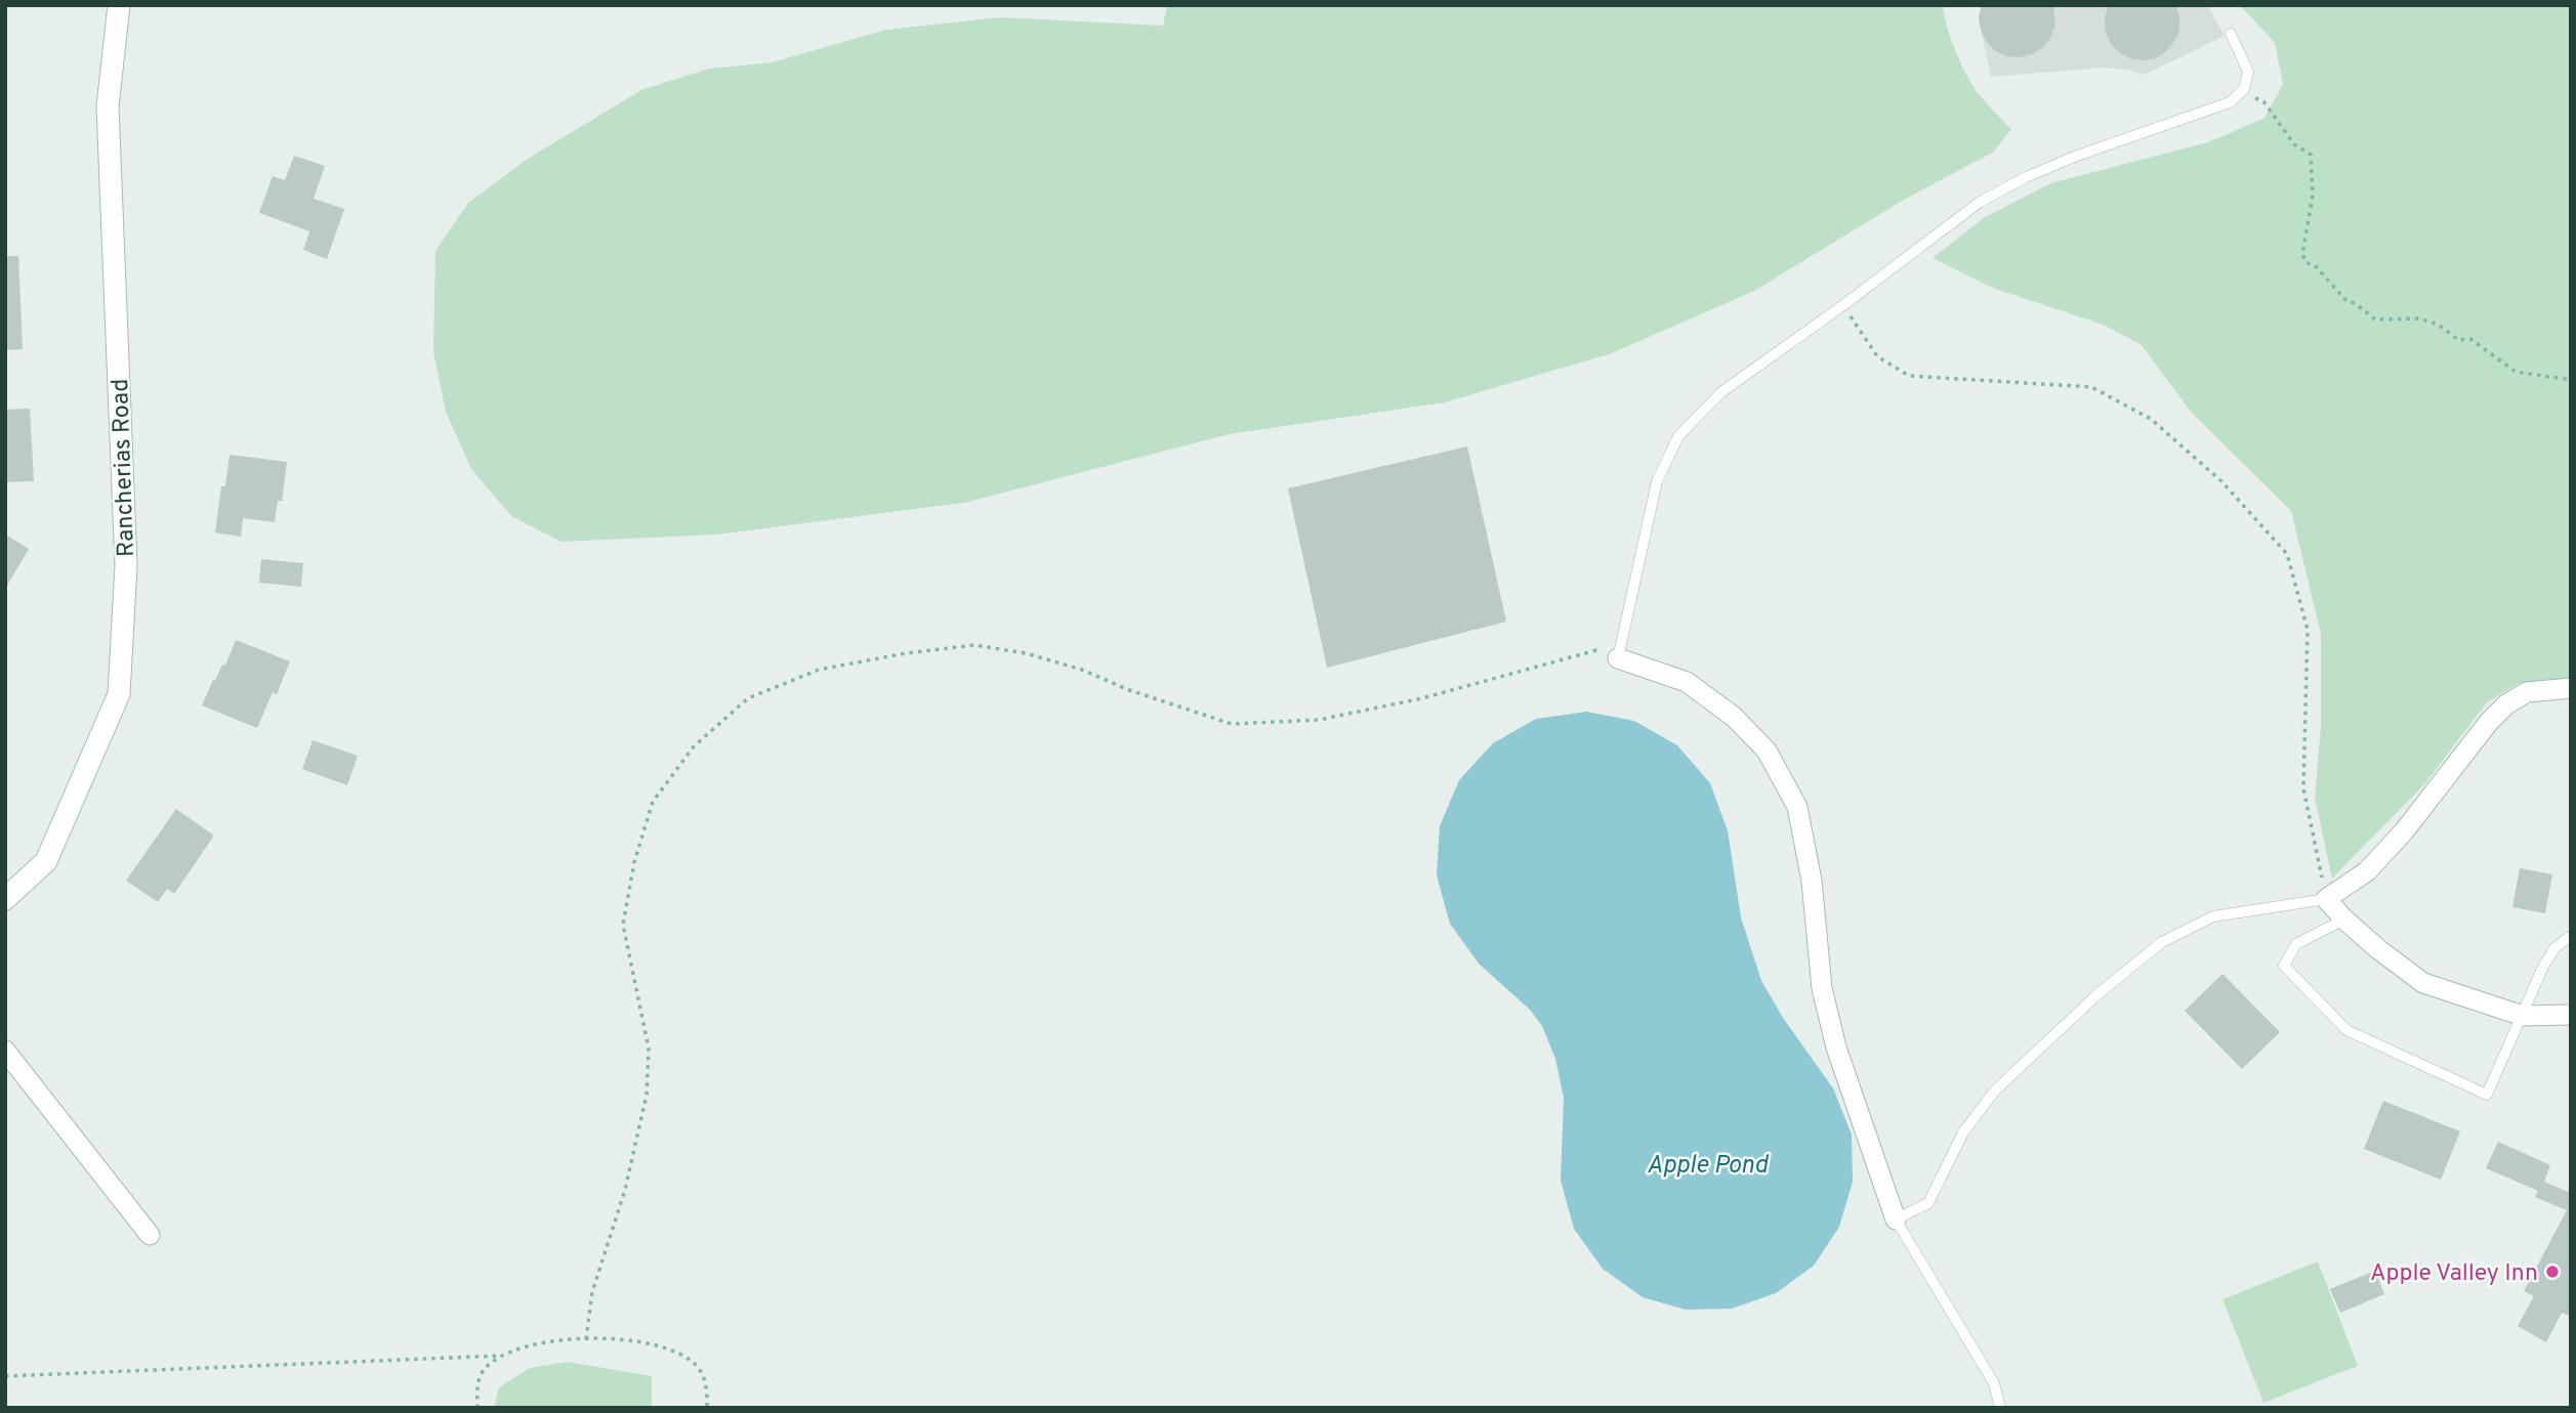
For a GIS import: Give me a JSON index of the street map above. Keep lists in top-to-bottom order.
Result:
{
  "streets": {
    "street": ["Rancherias Road"]
  },
  "water": ["Apple Pond"],
  "places": ["Apple Valley Inn"]
}
